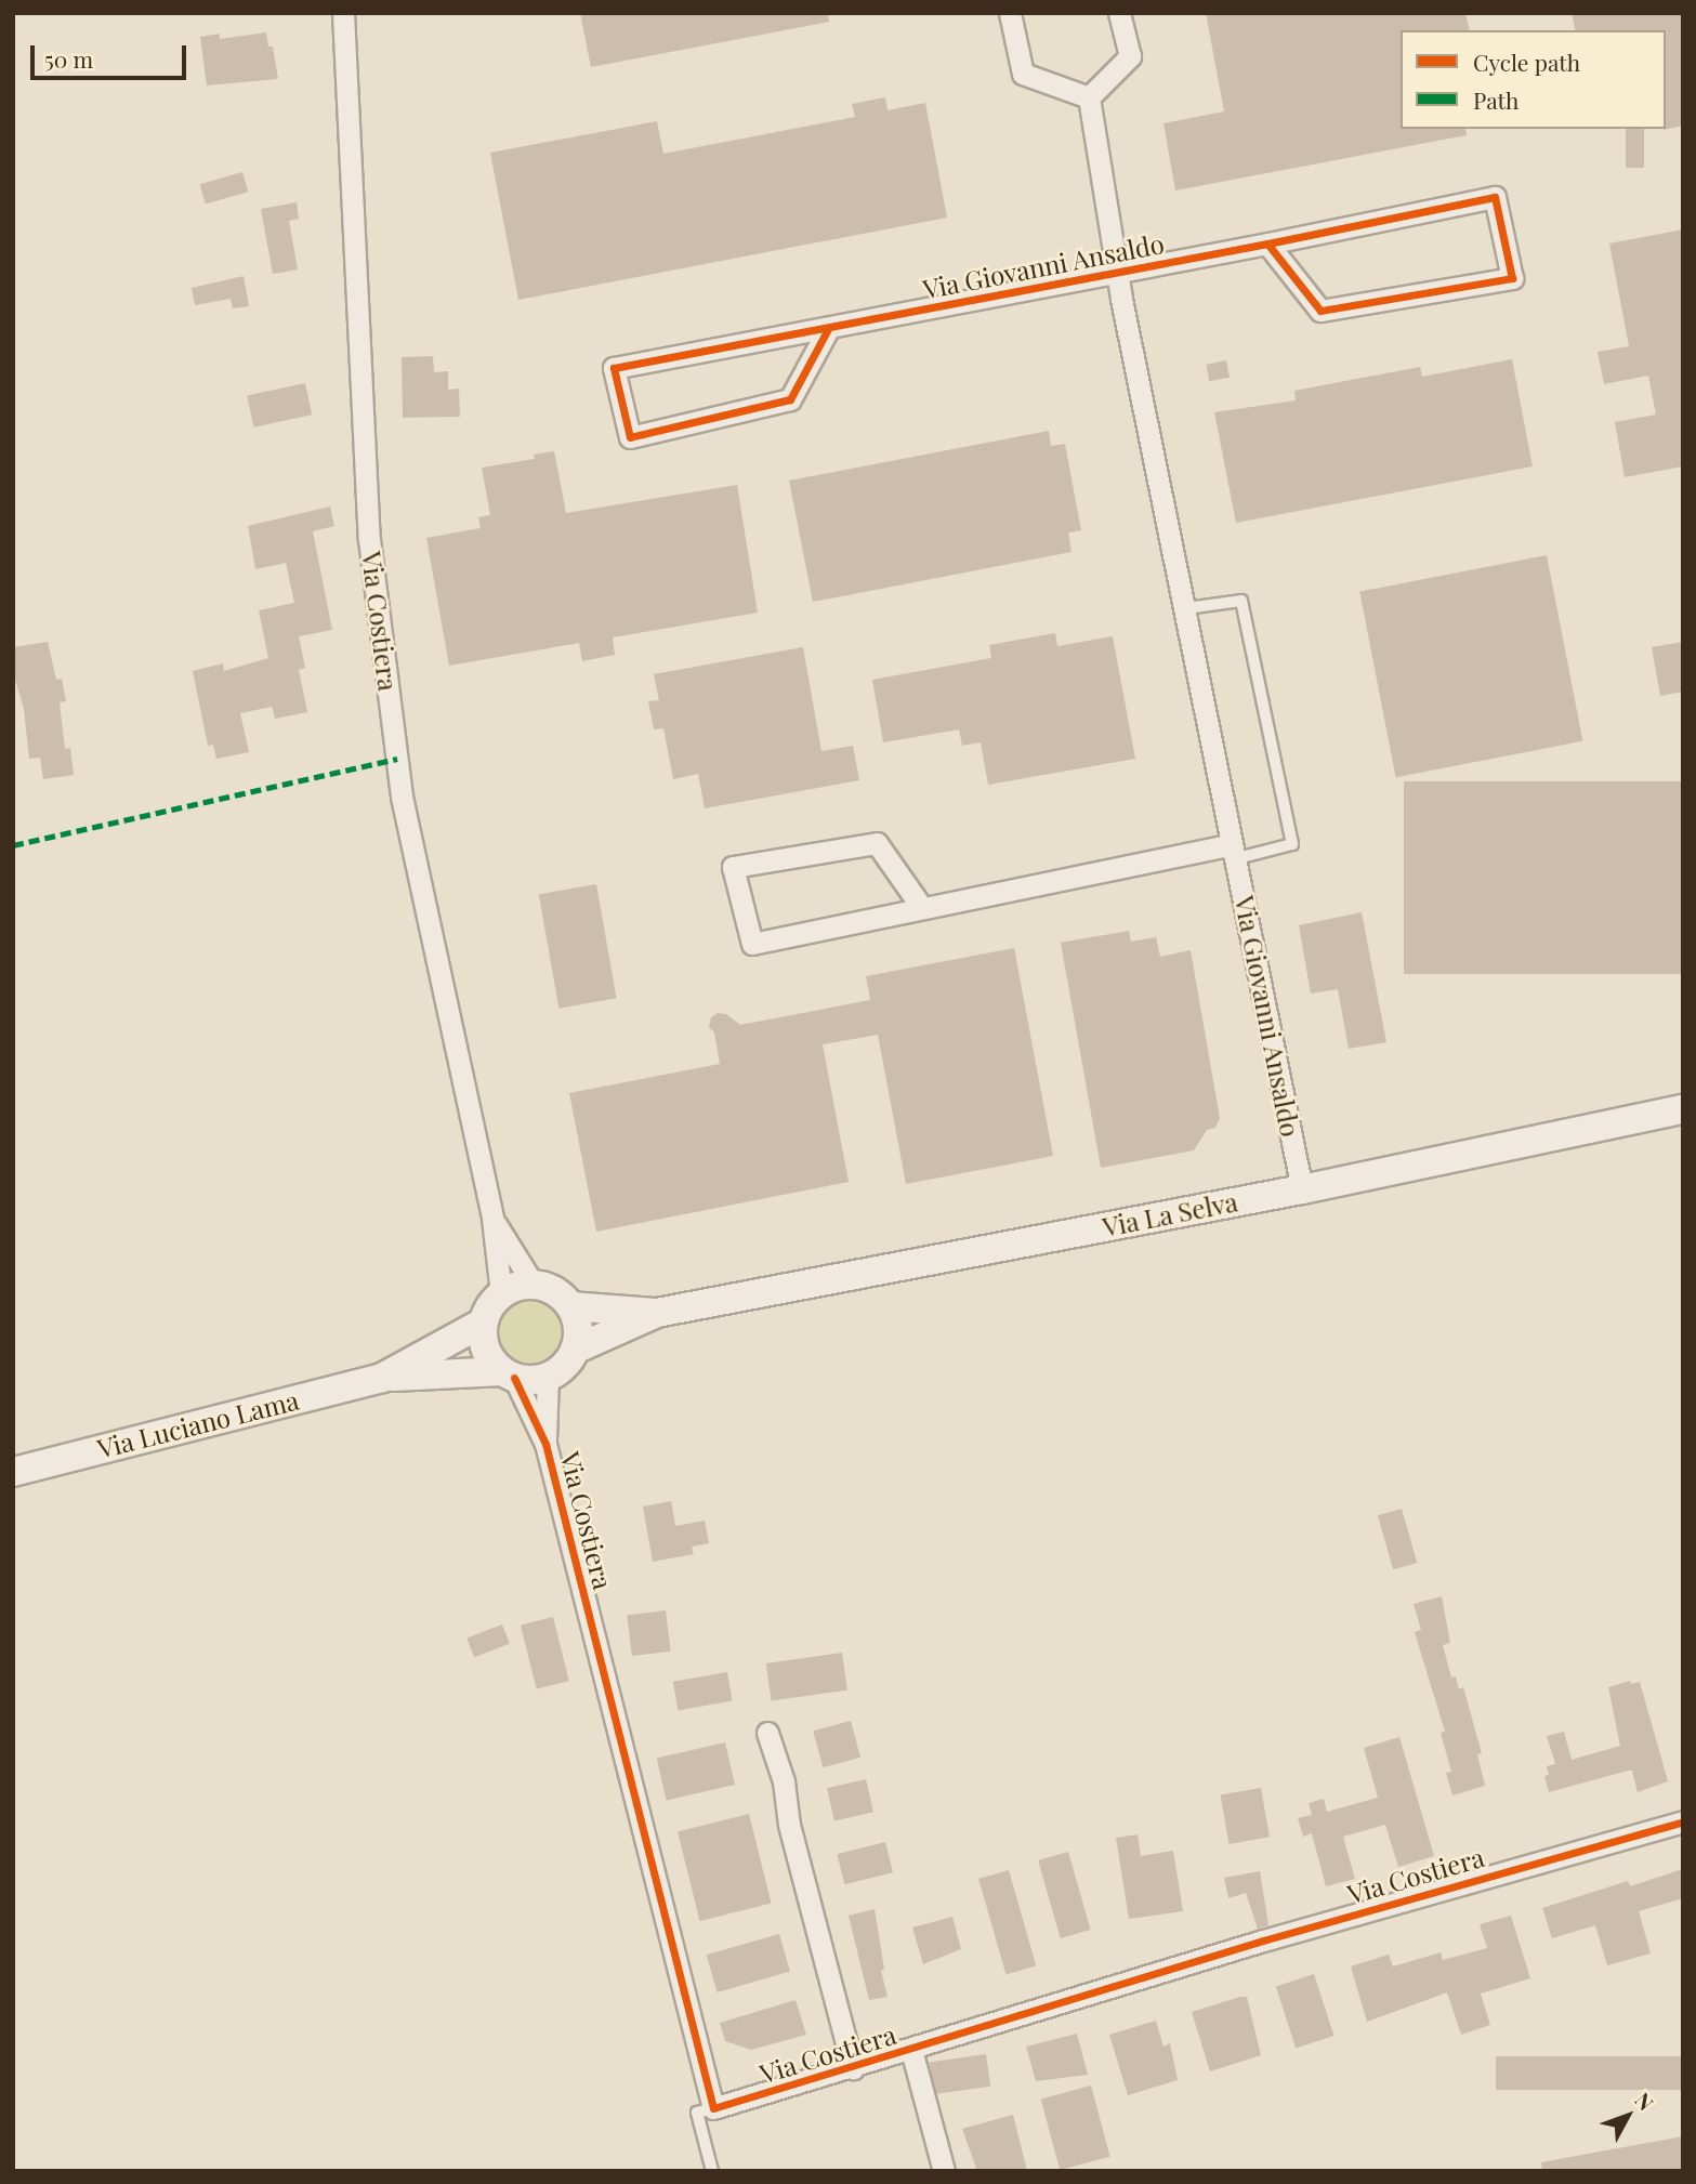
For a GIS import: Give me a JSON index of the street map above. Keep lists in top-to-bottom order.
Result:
{
  "streets": {
    "street": [
      "Via Giovanni Ansaldo",
      "Via Costiera",
      "Via La Selva",
      "Via Luciano Lama"
    ]
  },
  "crossings": [
    ["Via Giovanni Ansaldo", "Via La Selva"],
    ["Via Costiera", "Via La Selva"],
    ["Via Costiera", "Via Luciano Lama"],
    ["Via La Selva", "Via Luciano Lama"]
  ],
  "legend": ["Cycle path", "Path"],
  "scale_bar": "50 m",
  "north": "top right"
}
